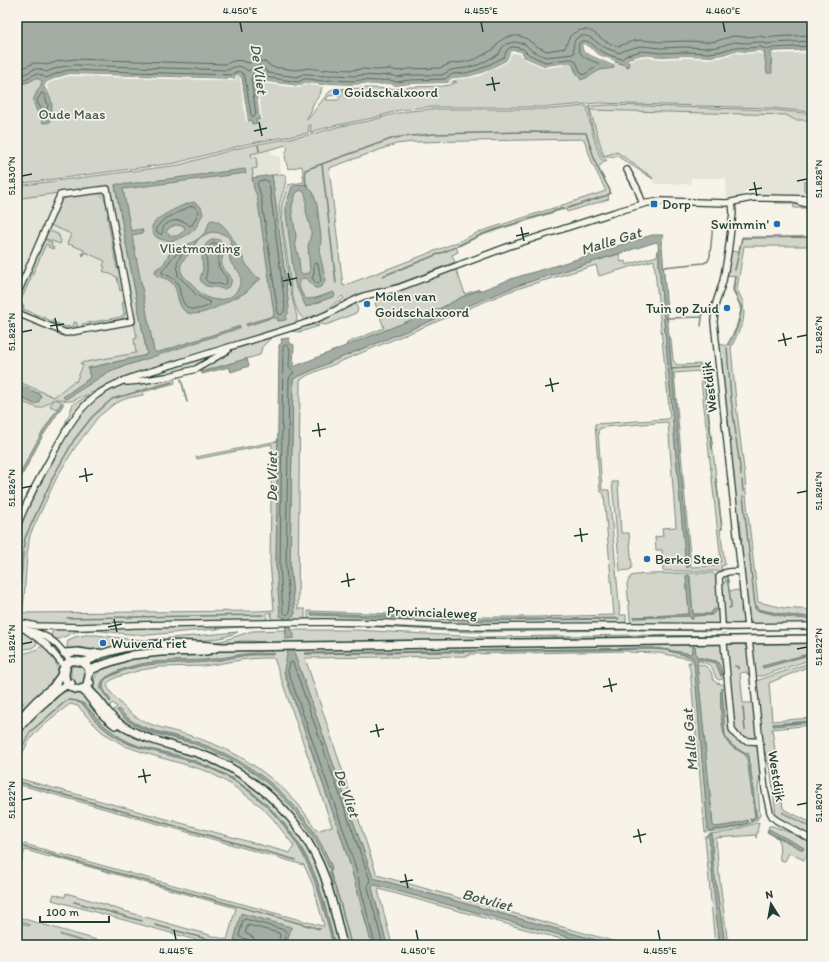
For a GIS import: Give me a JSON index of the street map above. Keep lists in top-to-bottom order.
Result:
{
  "streets": {
    "street": ["Westdijk", "Provincialeweg"]
  },
  "crossings": [
    ["Westdijk", "Provincialeweg"]
  ],
  "water": ["De Vliet", "Malle Gat", "Botvliet"],
  "parks": ["Oude Maas", "Vlietmonding"],
  "places": {
    "other": [
      "Goidschalxoord",
      "Swimmin'",
      "Molen van Goidschalxoord",
      "Tuin op Zuid",
      "Berke Stee",
      "Wuivend riet"
    ],
    "transit": ["Dorp"]
  },
  "scale_bar": "100 m",
  "north": "top",
  "coordinates": [
    "4.450°E",
    "4.455°E",
    "4.460°E",
    "51.830°N",
    "51.828°N",
    "51.826°N",
    "51.824°N",
    "51.822°N",
    "51.820°N",
    "4.445°E"
  ]
}
